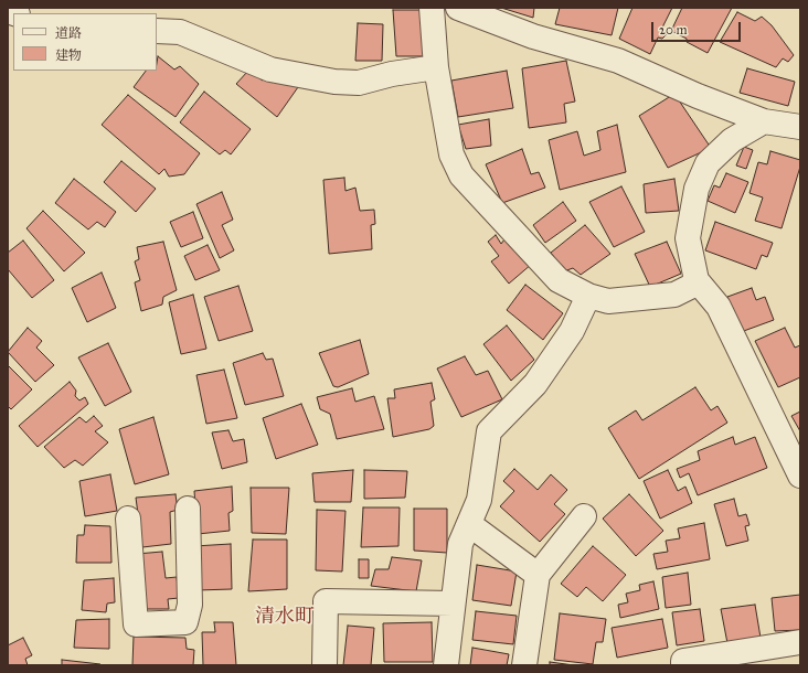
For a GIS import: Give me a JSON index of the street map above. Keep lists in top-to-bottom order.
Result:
{
  "districts": ["清水町"],
  "legend": ["道路", "建物"],
  "scale_bar": "20 m"
}
